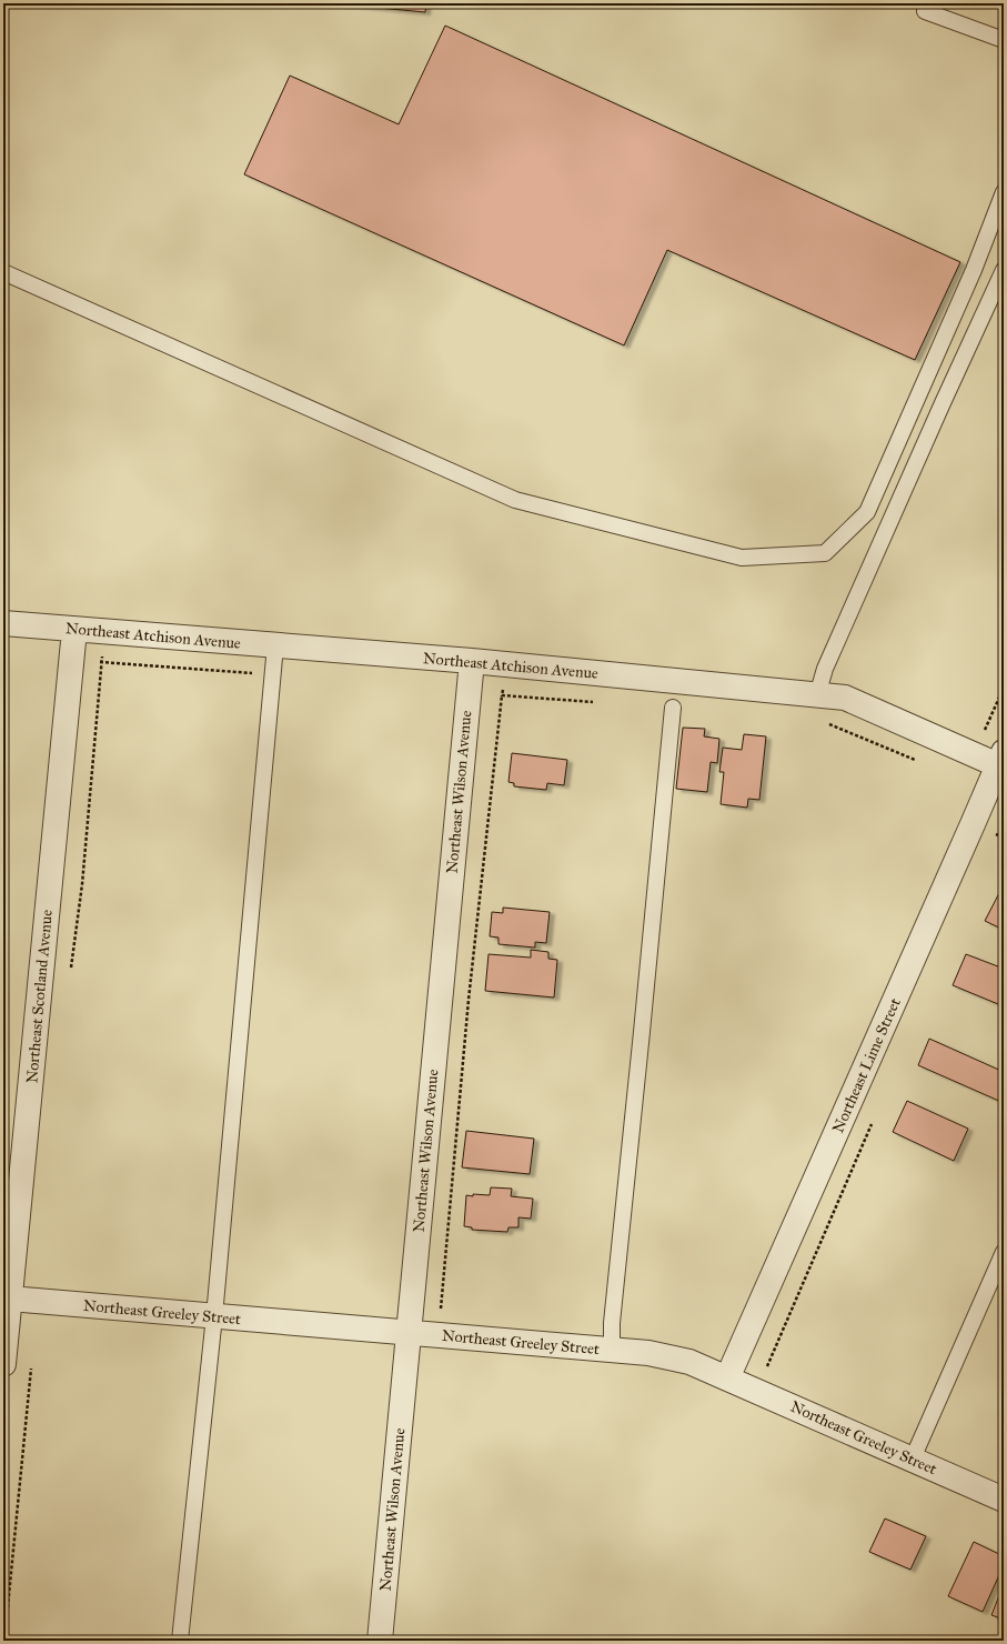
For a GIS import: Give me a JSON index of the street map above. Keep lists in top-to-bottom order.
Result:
{
  "streets": {
    "street": [
      "Northeast Atchison Avenue",
      "Northeast Wilson Avenue",
      "Northeast Scotland Avenue",
      "Northeast Lime Street",
      "Northeast Greeley Street"
    ]
  },
  "crossings": [
    ["Northeast Atchison Avenue", "Northeast Wilson Avenue"],
    ["Northeast Atchison Avenue", "Northeast Scotland Avenue"],
    ["Northeast Atchison Avenue", "Northeast Lime Street"],
    ["Northeast Wilson Avenue", "Northeast Greeley Street"],
    ["Northeast Scotland Avenue", "Northeast Greeley Street"],
    ["Northeast Lime Street", "Northeast Greeley Street"]
  ]
}
